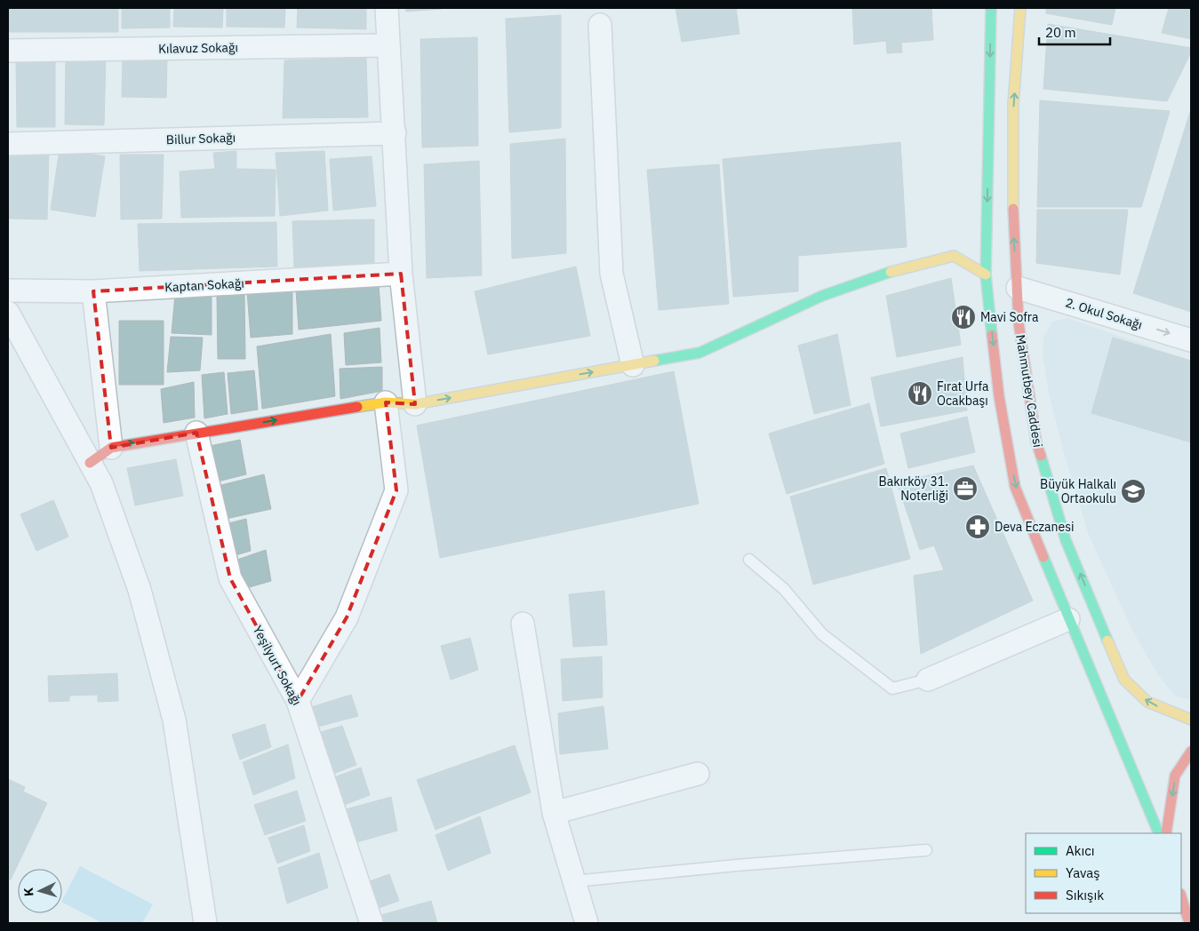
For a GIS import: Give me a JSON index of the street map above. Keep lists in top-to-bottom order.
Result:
{
  "streets": {
    "main road": ["Mahmutbey Caddesi"],
    "street": [
      "Kılavuz Sokağı",
      "Billur Sokağı",
      "Kaptan Sokağı",
      "2. Okul Sokağı",
      "Yeşilyurt Sokağı"
    ]
  },
  "crossings": [
    ["2. Okul Sokağı", "Mahmutbey Caddesi"]
  ],
  "one_way": ["2. Okul Sokağı"],
  "places": {
    "restaurant": ["Mavi Sofra", "Fırat Urfa Ocakbaşı"],
    "office": ["Bakırköy 31. Noterliği"],
    "school or university": ["Büyük Halkalı Ortaokulu"],
    "pharmacy": ["Deva Eczanesi"]
  },
  "legend": ["Akıcı", "Yavaş", "Sıkışık"],
  "scale_bar": "20 m",
  "north": "left"
}
